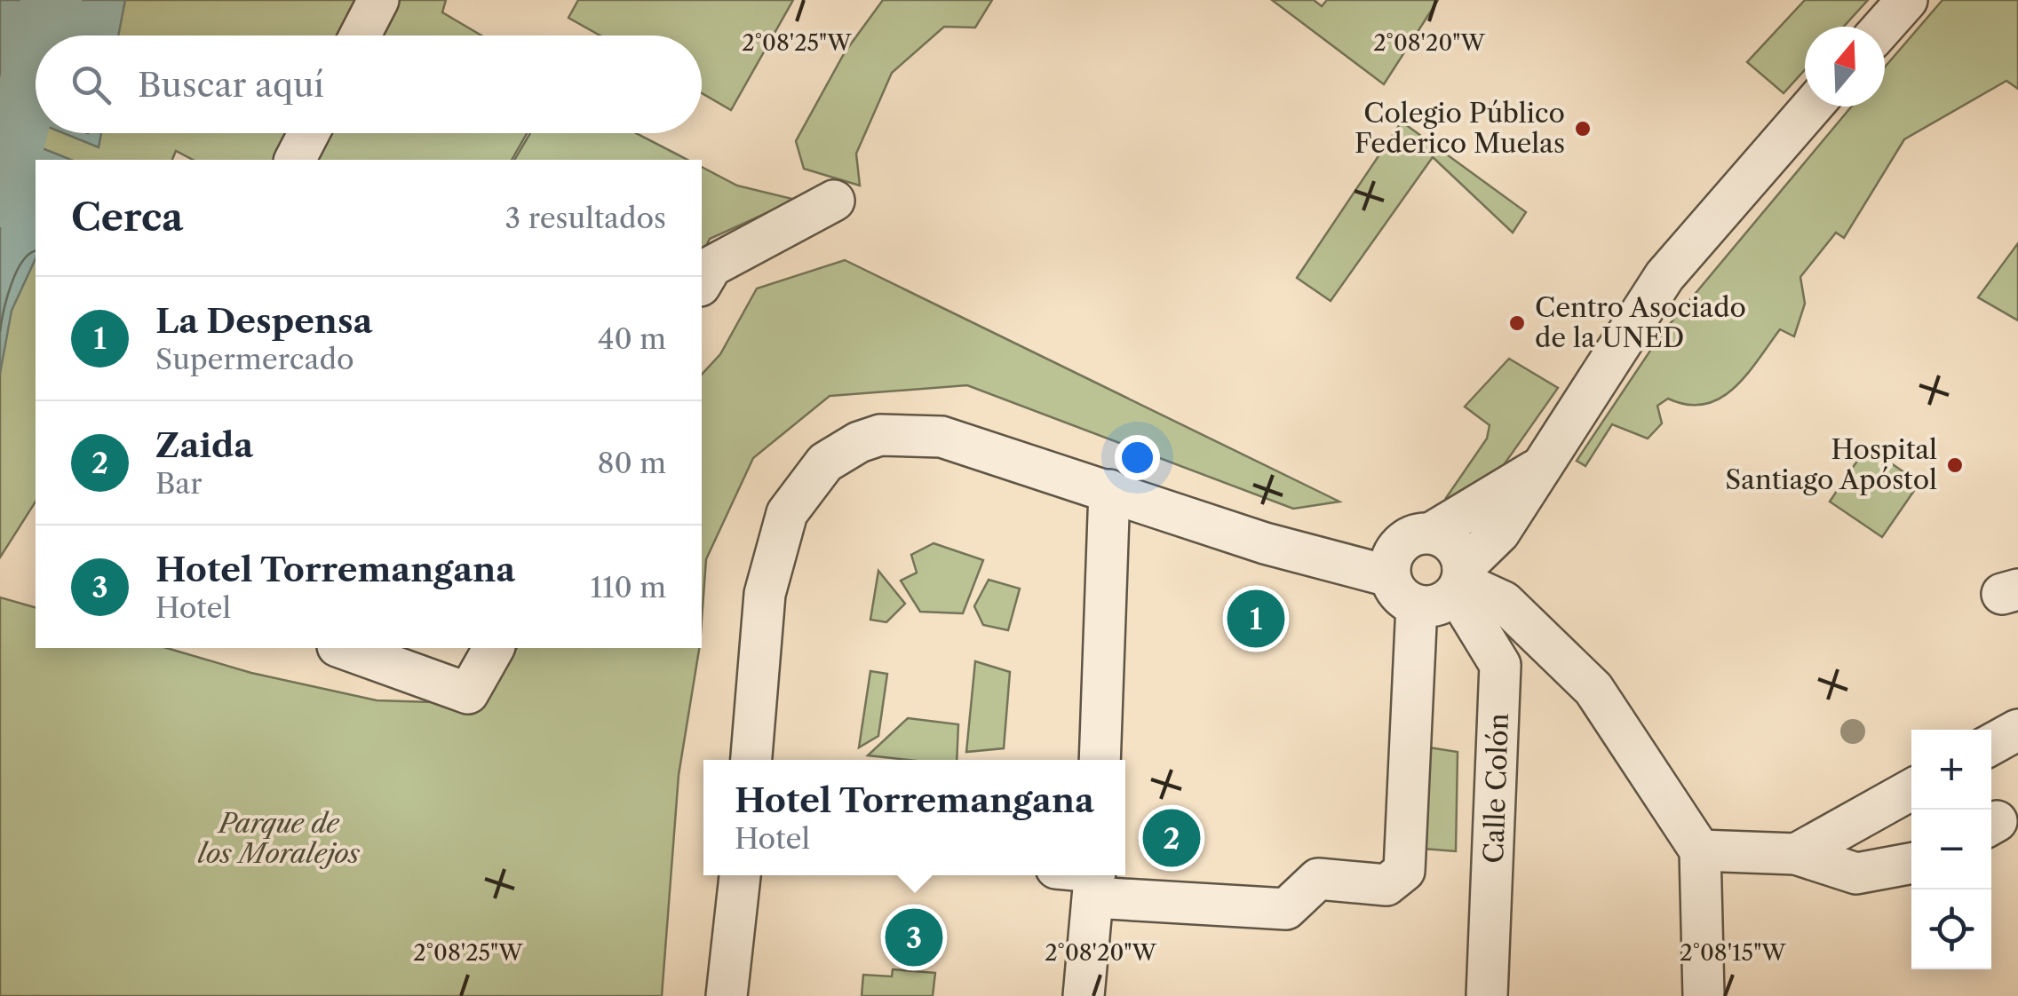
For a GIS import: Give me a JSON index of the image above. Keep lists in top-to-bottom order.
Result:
{
  "streets": {
    "street": ["Calle Colón"]
  },
  "parks": ["Parque de los Moralejos"],
  "places": ["Colegio Público Federico Muelas", "Centro Asociado de la UNED", "Hospital Santiago Apóstol"],
  "north": "top",
  "page": {
    "search": "Buscar aquí",
    "heading": ["Cerca", "3 resultados"],
    "list": [
      {
        "mark": "1",
        "name": "La Despensa",
        "note": "Supermercado",
        "value": "40 m"
      },
      {
        "mark": "2",
        "name": "Zaida",
        "note": "Bar",
        "value": "80 m"
      },
      {
        "mark": "3",
        "name": "Hotel Torremangana",
        "note": "Hotel",
        "value": "110 m"
      }
    ],
    "pins": ["1", "2", "3"],
    "map_buttons": ["+", "−"],
    "popup": ["Hotel Torremangana", "Hotel"]
  },
  "coordinates": ["2°08'25\"W", "2°08'20\"W", "2°08'15\"W"]
}
